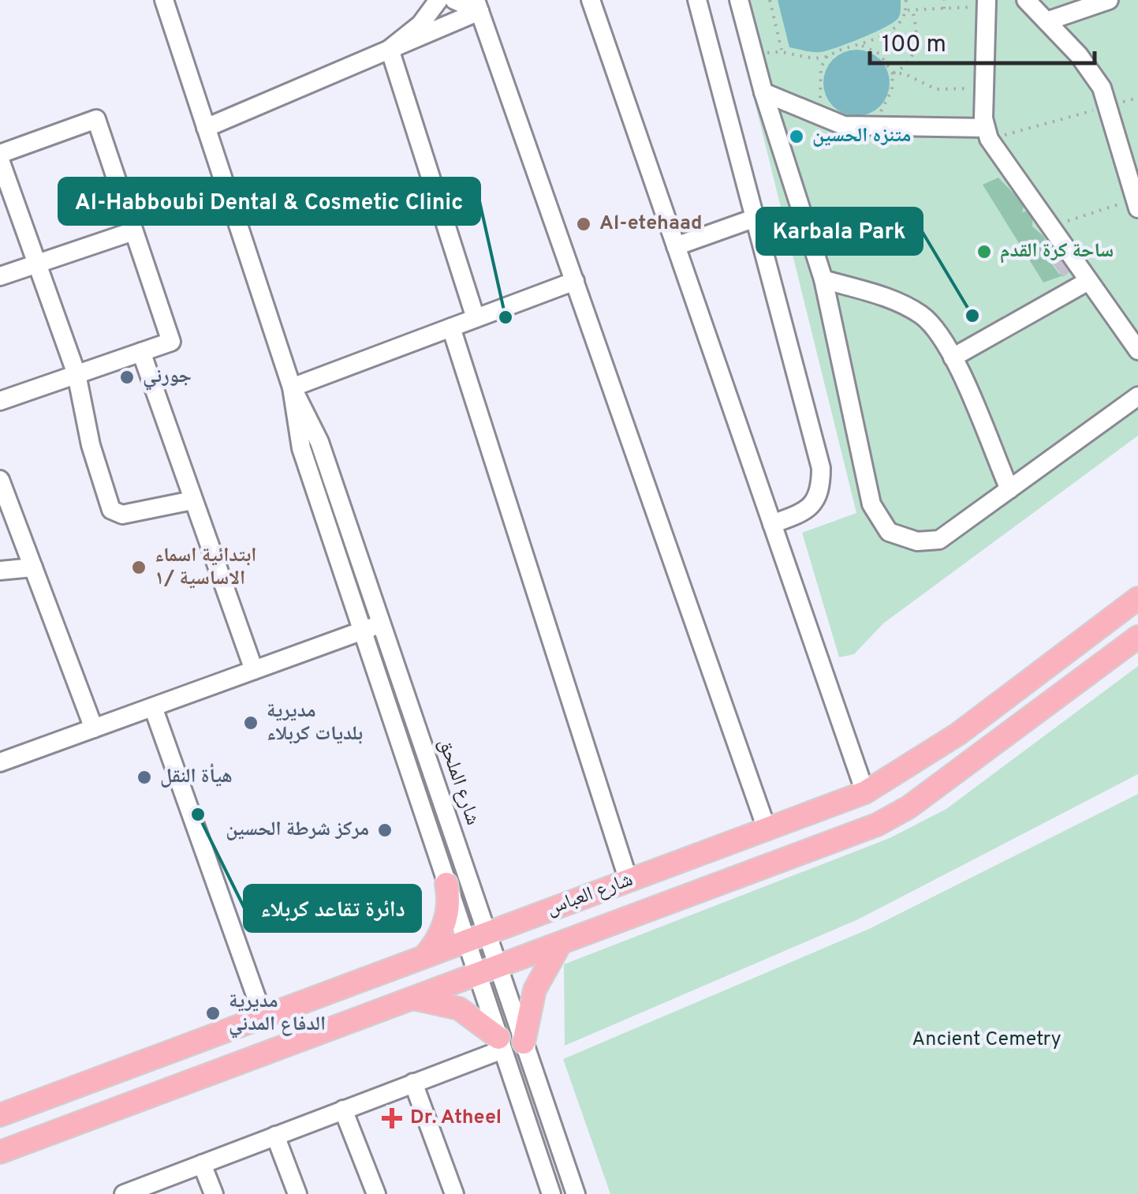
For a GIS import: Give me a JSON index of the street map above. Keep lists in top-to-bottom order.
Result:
{
  "streets": {
    "main road": ["شارع العباس"],
    "street": ["شارع الملحق"]
  },
  "crossings": [
    ["شارع الملحق", "شارع العباس"]
  ],
  "parks": ["Ancient Cemetry"],
  "places": {
    "other": [
      "متنزه الحسين",
      "Al-etehaad",
      "ساحة كرة القدم",
      "Karbala Park",
      "Al-Habboubi Dental & Cosmetic Clinic",
      "جورني",
      "ابتدائية اسماء الاساسية /١",
      "مديرية بلديات كربلاء",
      "هيأة النقل",
      "دائرة تقاعد كربلاء",
      "مركز شرطة الحسين",
      "مديرية الدفاع المدني"
    ],
    "health": ["Dr. Atheel"]
  },
  "scale_bar": "100 m"
}
